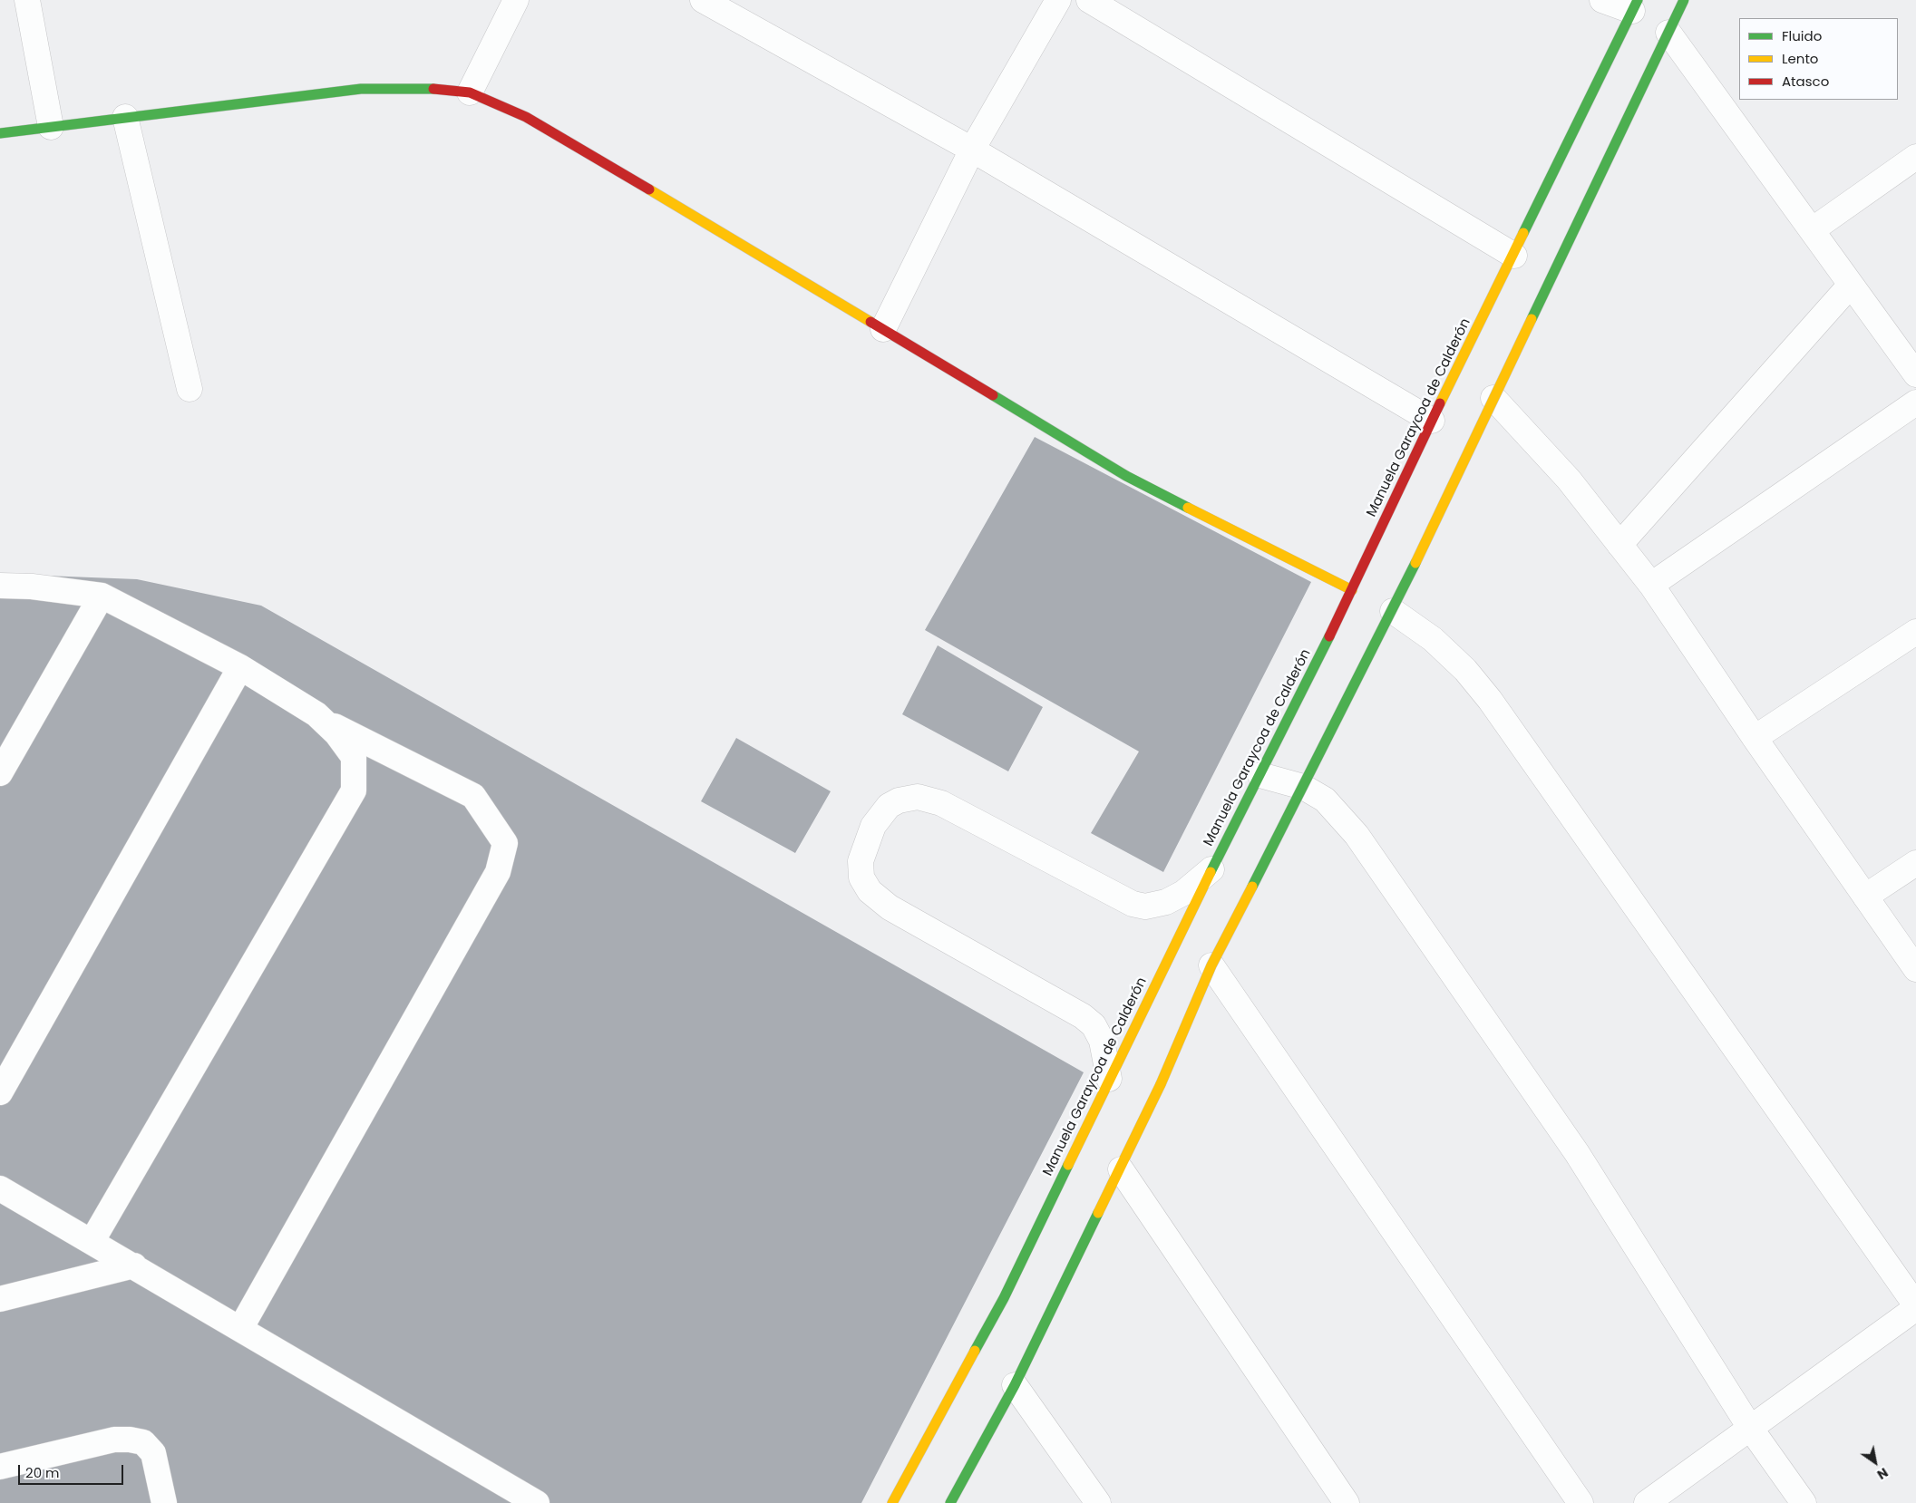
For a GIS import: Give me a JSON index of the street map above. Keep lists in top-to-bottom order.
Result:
{
  "streets": {
    "street": ["Manuela Garaycoa de Calderón"]
  },
  "legend": ["Fluido", "Lento", "Atasco"],
  "scale_bar": "20 m",
  "north": "bottom right"
}
